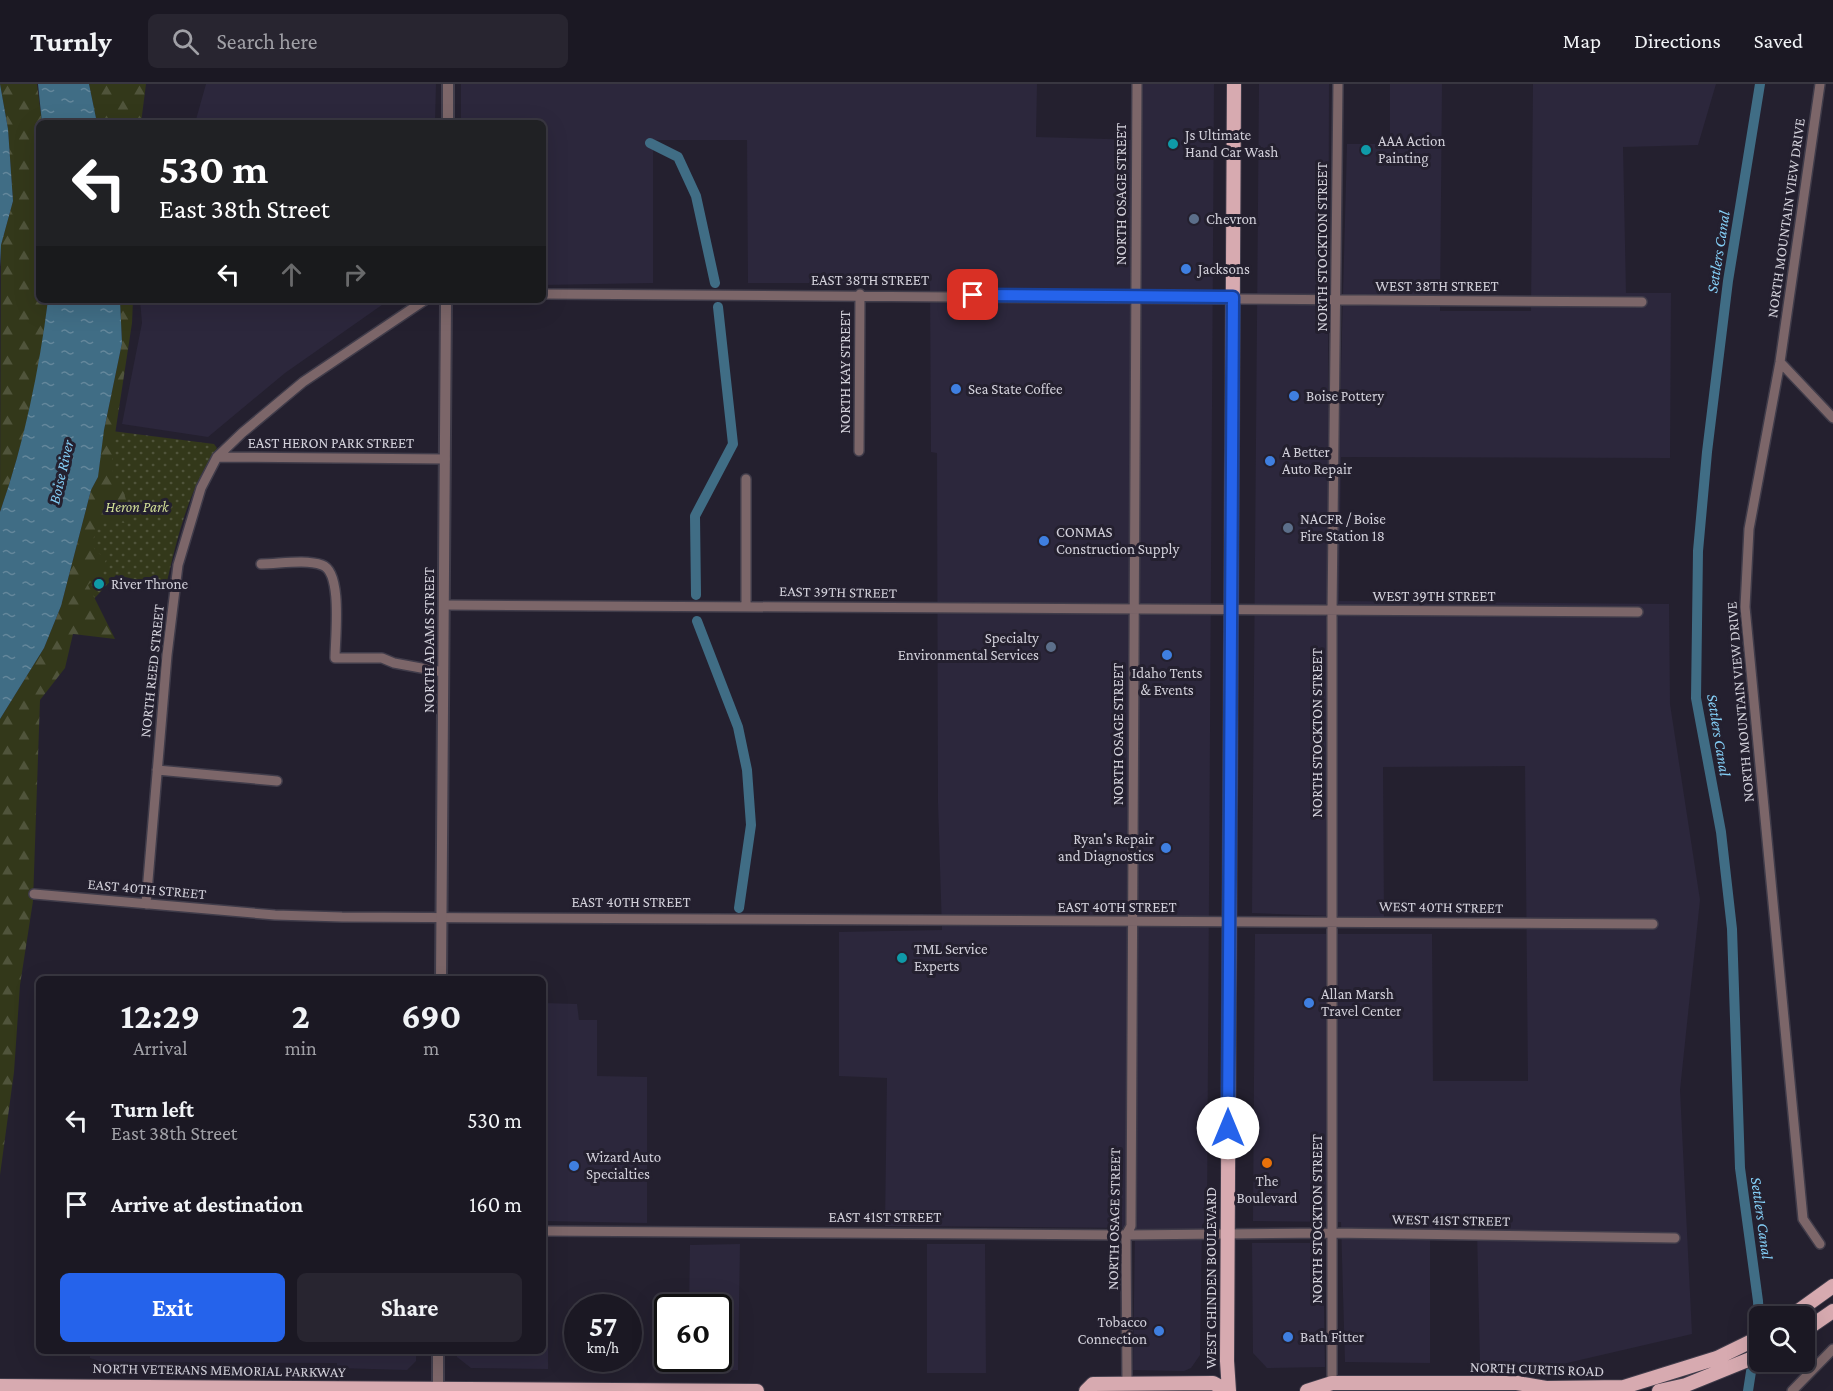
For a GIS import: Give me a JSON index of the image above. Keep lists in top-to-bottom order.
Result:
{
  "streets": {
    "main road": ["WEST CHINDEN BOULEVARD", "NORTH CURTIS ROAD", "NORTH VETERANS MEMORIAL PARKWAY"],
    "street": [
      "NORTH OSAGE STREET",
      "NORTH MOUNTAIN VIEW DRIVE",
      "NORTH STOCKTON STREET",
      "EAST 38TH STREET",
      "WEST 38TH STREET",
      "NORTH KAY STREET",
      "EAST HERON PARK STREET",
      "EAST 39TH STREET",
      "WEST 39TH STREET",
      "NORTH ADAMS STREET",
      "NORTH REED STREET",
      "EAST 40TH STREET",
      "WEST 40TH STREET",
      "EAST 41ST STREET",
      "WEST 41ST STREET"
    ]
  },
  "crossings": [
    ["NORTH OSAGE STREET", "EAST 38TH STREET"],
    ["NORTH OSAGE STREET", "EAST 39TH STREET"],
    ["NORTH OSAGE STREET", "EAST 40TH STREET"],
    ["NORTH OSAGE STREET", "EAST 41ST STREET"],
    ["NORTH STOCKTON STREET", "WEST 38TH STREET"],
    ["NORTH STOCKTON STREET", "WEST 39TH STREET"],
    ["NORTH STOCKTON STREET", "WEST 40TH STREET"],
    ["NORTH STOCKTON STREET", "WEST 41ST STREET"],
    ["NORTH STOCKTON STREET", "NORTH CURTIS ROAD"],
    ["EAST 38TH STREET", "WEST 38TH STREET"],
    ["EAST 38TH STREET", "NORTH KAY STREET"],
    ["EAST 38TH STREET", "WEST CHINDEN BOULEVARD"],
    ["WEST 38TH STREET", "WEST CHINDEN BOULEVARD"],
    ["EAST HERON PARK STREET", "NORTH ADAMS STREET"],
    ["EAST HERON PARK STREET", "NORTH REED STREET"],
    ["EAST 39TH STREET", "WEST 39TH STREET"],
    ["EAST 39TH STREET", "NORTH ADAMS STREET"],
    ["EAST 39TH STREET", "WEST CHINDEN BOULEVARD"],
    ["WEST 39TH STREET", "WEST CHINDEN BOULEVARD"],
    ["NORTH ADAMS STREET", "EAST 40TH STREET"],
    ["NORTH REED STREET", "EAST 40TH STREET"],
    ["EAST 40TH STREET", "WEST 40TH STREET"],
    ["EAST 40TH STREET", "WEST CHINDEN BOULEVARD"],
    ["WEST 40TH STREET", "WEST CHINDEN BOULEVARD"],
    ["EAST 41ST STREET", "WEST 41ST STREET"],
    ["EAST 41ST STREET", "WEST CHINDEN BOULEVARD"],
    ["WEST 41ST STREET", "WEST CHINDEN BOULEVARD"]
  ],
  "water": ["Settlers Canal", "Boise River"],
  "parks": ["Heron Park"],
  "places": [
    "Js Ultimate Hand Car Wash",
    "AAA Action Painting",
    "Chevron",
    "Jacksons",
    "Sea State Coffee",
    "Boise Pottery",
    "A Better Auto Repair",
    "NACFR / Boise Fire Station 18",
    "CONMAS Construction Supply",
    "River Throne",
    "Specialty Environmental Services",
    "Idaho Tents & Events",
    "Ryan's Repair and Diagnostics",
    "TML Service Experts",
    "Allan Marsh Travel Center",
    "The Boulevard",
    "Wizard Auto Specialties",
    "Tobacco Connection",
    "Bath Fitter"
  ],
  "page": {
    "header": "Turnly",
    "search": "Search here",
    "nav": ["Map", "Directions", "Saved"],
    "turn": ["530 m", "East 38th Street"],
    "eta": [
      "12:29",
      "Arrival",
      "2",
      "min",
      "690",
      "m"
    ],
    "list": [
      {
        "name": "Turn left",
        "note": "East 38th Street",
        "value": "530 m"
      },
      {
        "name": "Arrive at destination",
        "value": "160 m"
      }
    ],
    "buttons": ["Exit", "Share"],
    "speed": "57 km/h",
    "limit": "60"
  }
}
